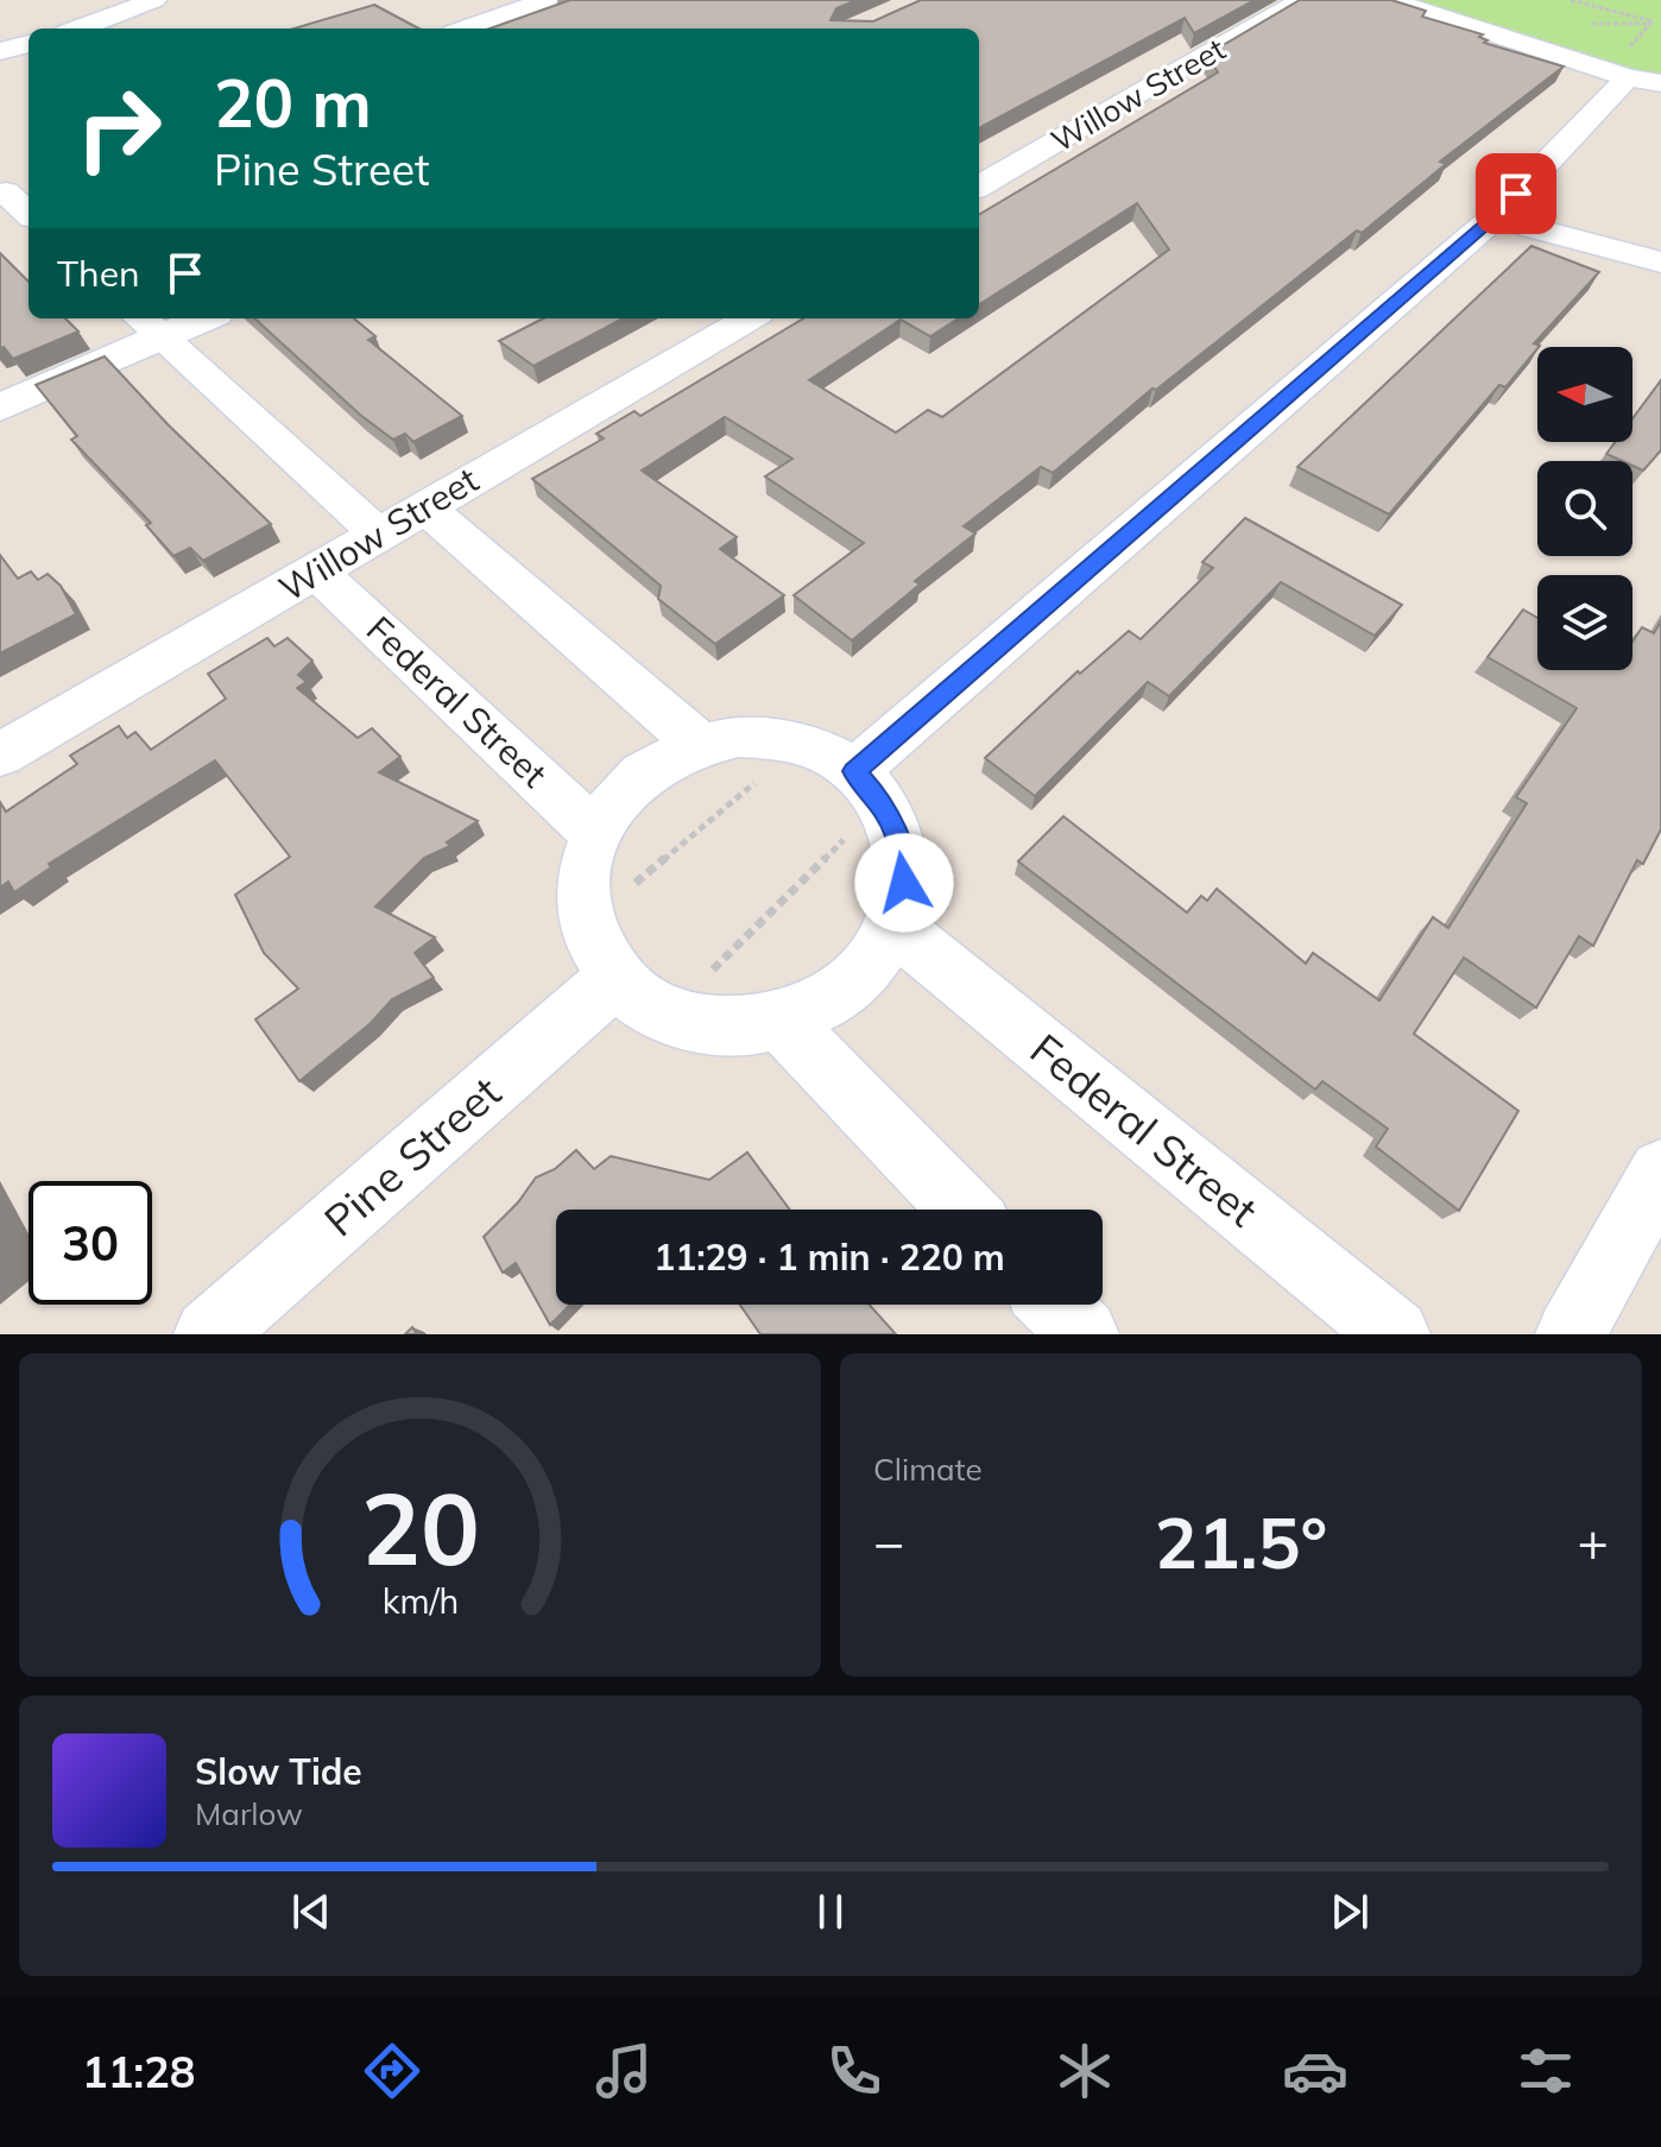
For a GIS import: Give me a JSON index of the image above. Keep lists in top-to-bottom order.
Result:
{
  "streets": {
    "street": ["Willow Street", "Federal Street", "Pine Street"]
  },
  "crossings": [
    ["Willow Street", "Federal Street"]
  ],
  "north": "left",
  "page": {
    "turn": ["20 m", "Pine Street"],
    "then": "Then",
    "limit": "30",
    "trip": "11:29 · 1 min · 220 m",
    "tile": "Climate",
    "heat": ["−", "21.5°", "+"],
    "song": ["Slow Tide", "Marlow"],
    "tabs": "11:28",
    "gauge": ["20", "km/h"]
  }
}
